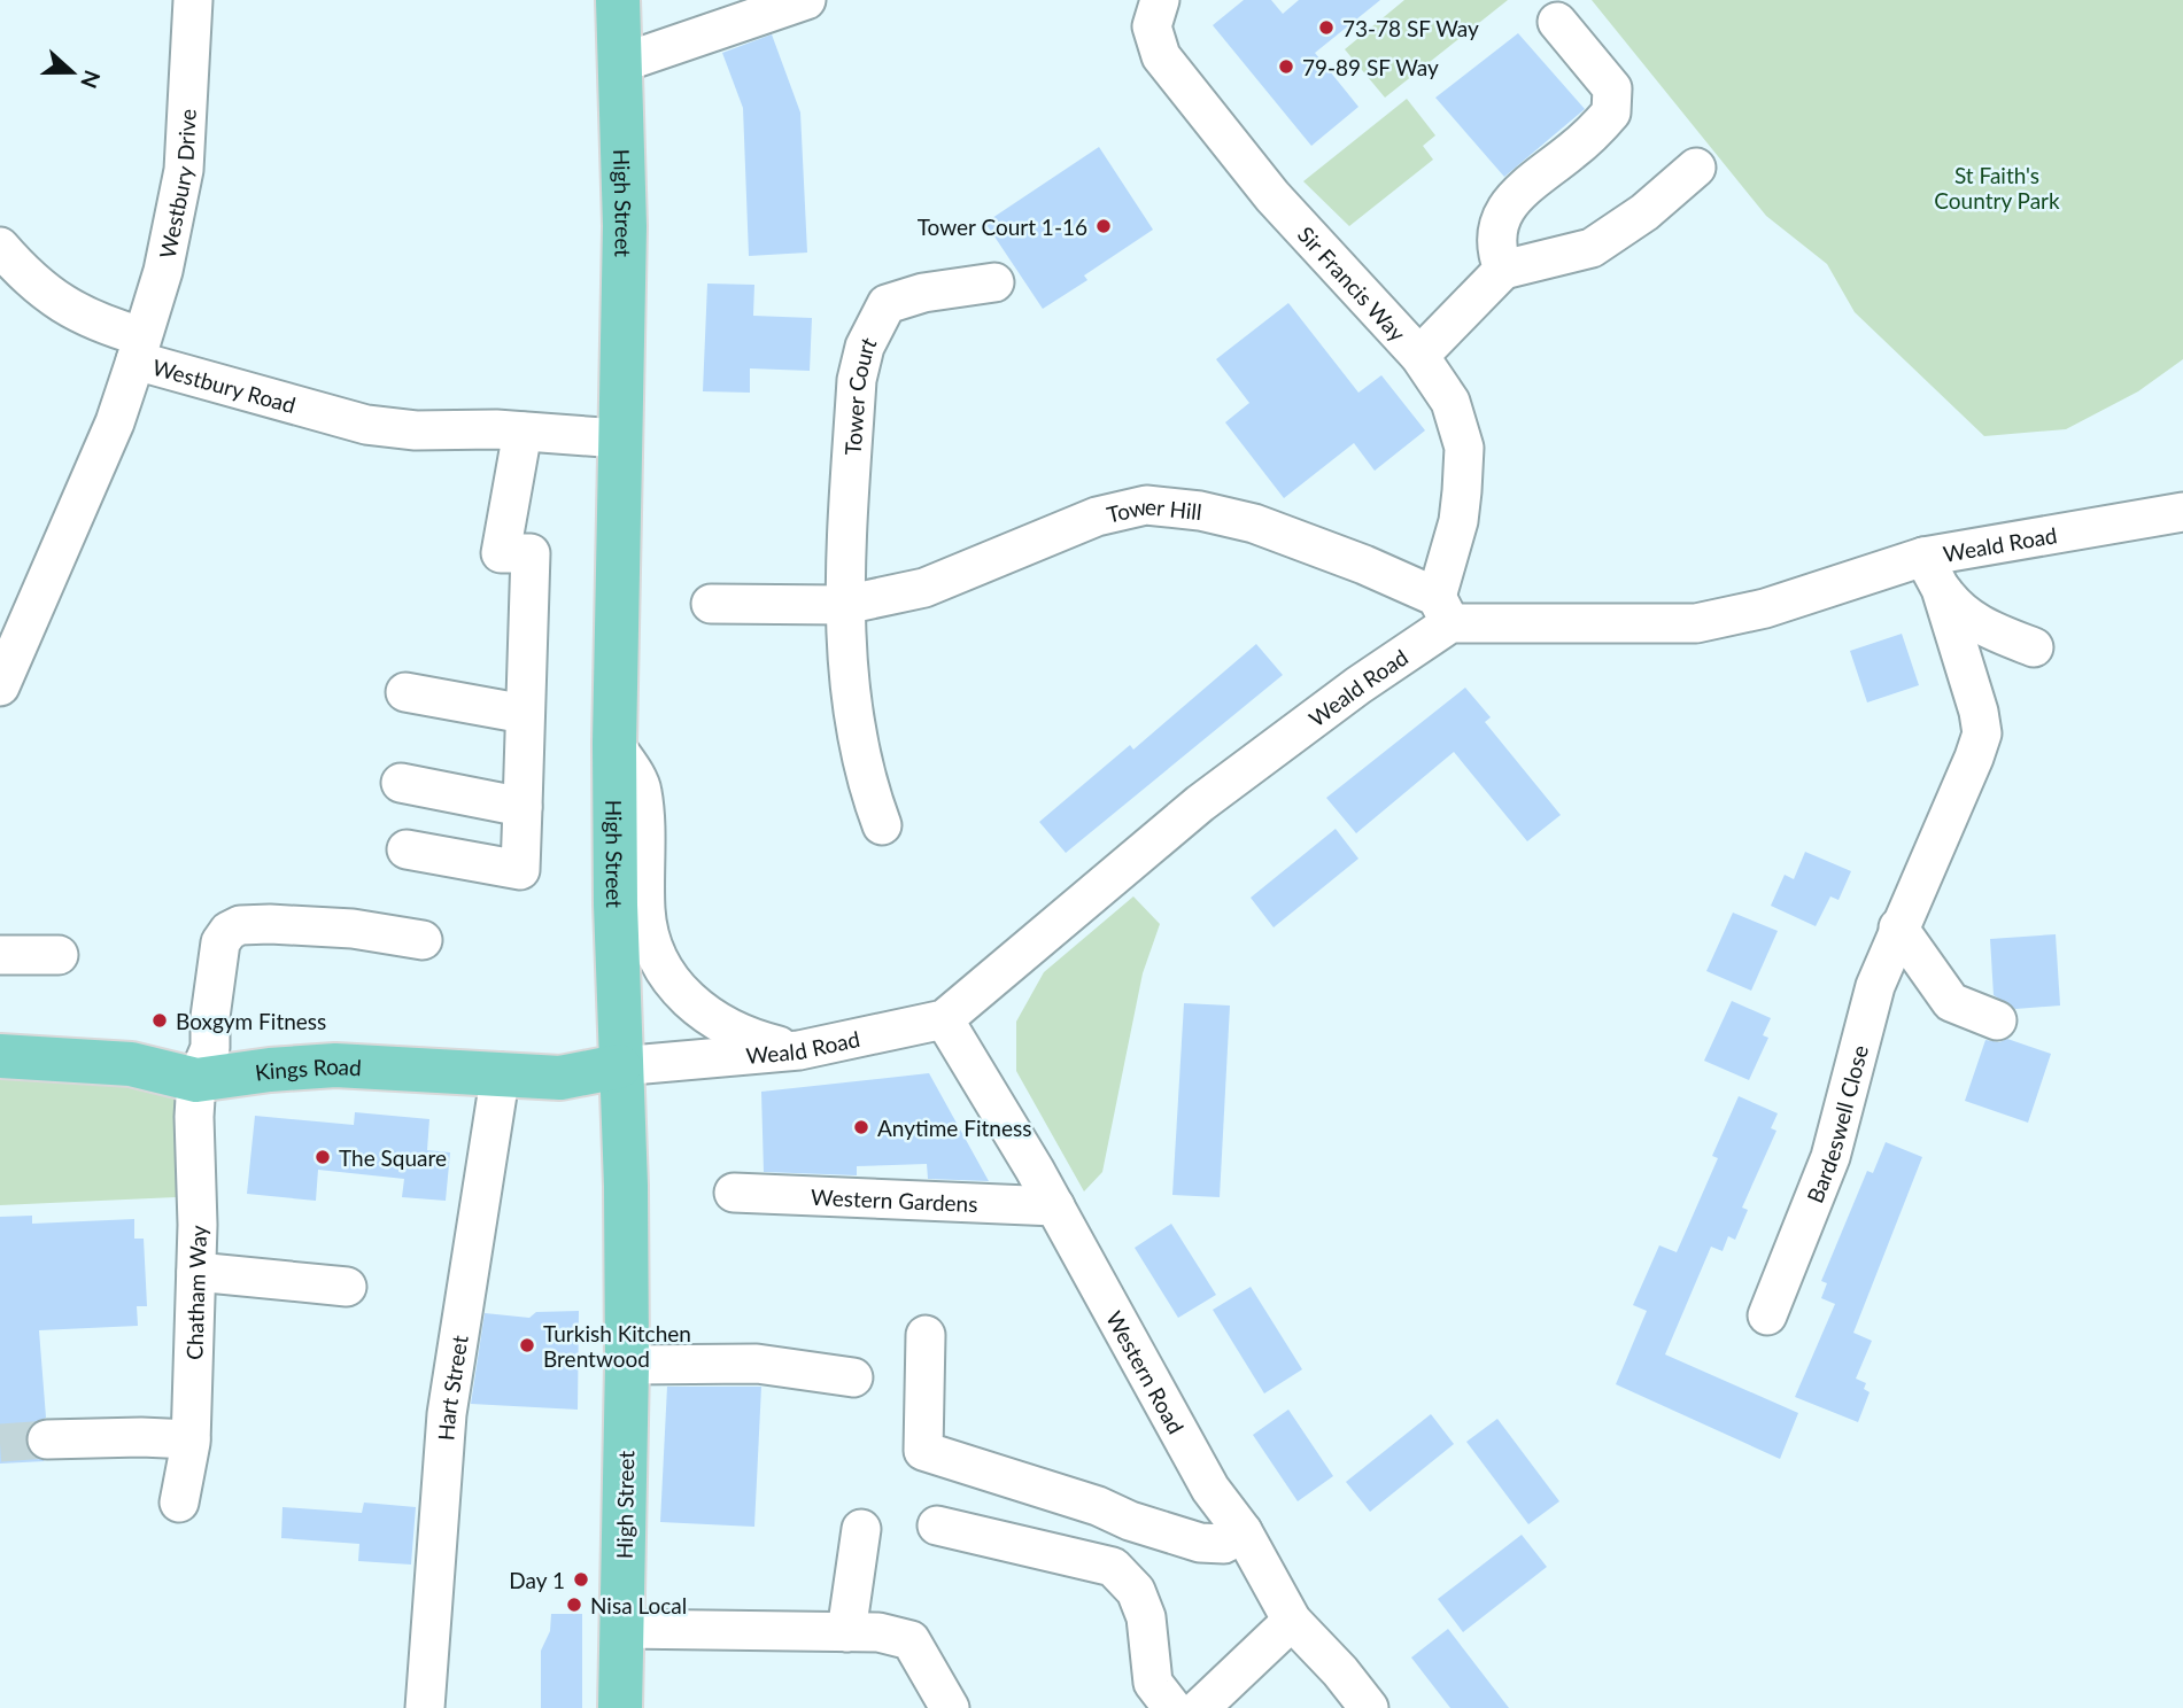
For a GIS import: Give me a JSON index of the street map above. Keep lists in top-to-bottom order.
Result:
{
  "streets": {
    "main road": ["High Street", "Kings Road"],
    "street": [
      "Westbury Drive",
      "Sir Francis Way",
      "Westbury Road",
      "Tower Court",
      "Tower Hill",
      "Weald Road",
      "Bardeswell Close",
      "Western Gardens",
      "Chatham Way",
      "Western Road",
      "Hart Street"
    ]
  },
  "crossings": [
    ["Westbury Drive", "Westbury Road"],
    ["High Street", "Westbury Road"],
    ["High Street", "Weald Road"],
    ["High Street", "Kings Road"],
    ["Sir Francis Way", "Tower Hill"],
    ["Sir Francis Way", "Weald Road"],
    ["Tower Court", "Tower Hill"],
    ["Tower Hill", "Weald Road"],
    ["Weald Road", "Kings Road"],
    ["Weald Road", "Bardeswell Close"],
    ["Weald Road", "Western Road"],
    ["Kings Road", "Chatham Way"],
    ["Kings Road", "Hart Street"],
    ["Western Gardens", "Western Road"]
  ],
  "parks": ["St Faith's Country Park"],
  "places": [
    "73-78 SF Way",
    "79-89 SF Way",
    "Tower Court 1-16",
    "Boxgym Fitness",
    "Anytime Fitness",
    "The Square",
    "Turkish Kitchen Brentwood",
    "Day 1",
    "Nisa Local"
  ],
  "north": "right"
}
